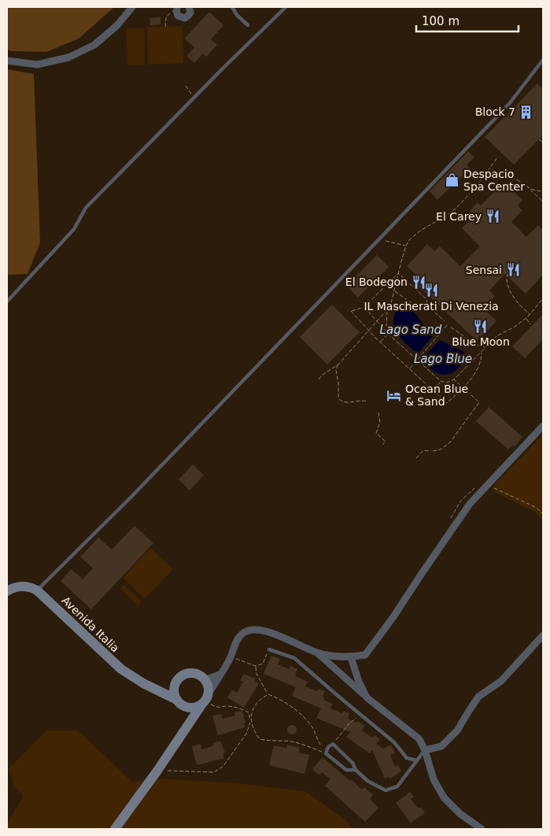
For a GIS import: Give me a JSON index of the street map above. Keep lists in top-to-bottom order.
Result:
{
  "streets": {
    "street": ["Avenida Italia"]
  },
  "water": ["Lago Sand", "Lago Blue"],
  "places": {
    "building": ["Block 7"],
    "shop": ["Despacio Spa Center"],
    "restaurant": [
      "El Carey",
      "Sensai",
      "El Bodegon",
      "IL Mascherati Di Venezia",
      "Blue Moon"
    ],
    "hotel": ["Ocean Blue & Sand"]
  },
  "scale_bar": "100 m"
}
